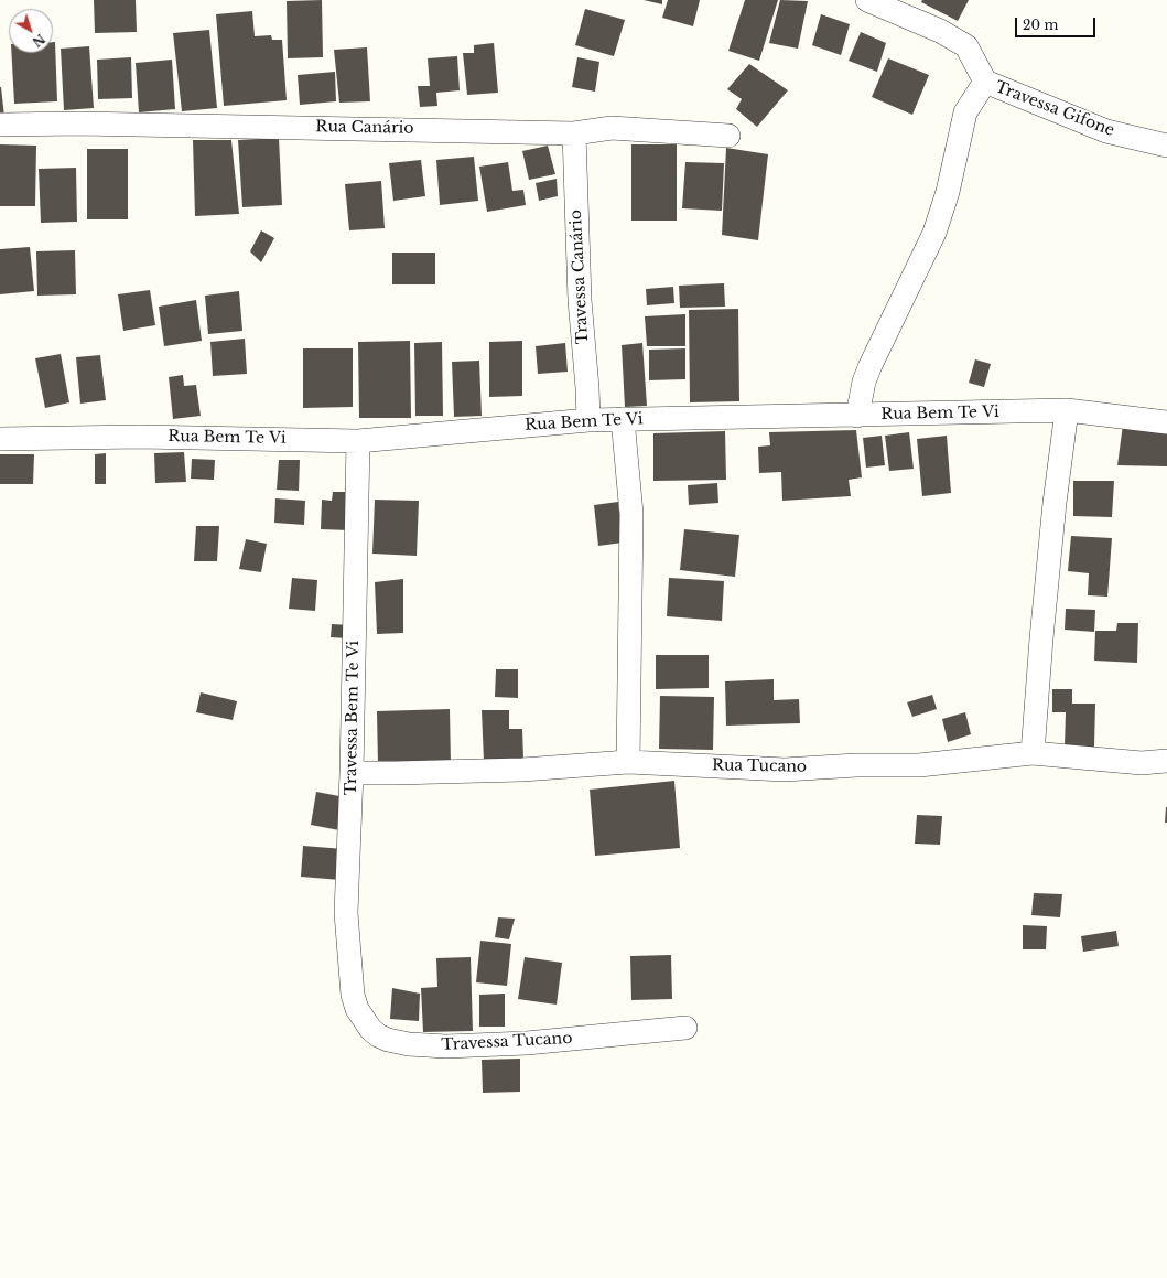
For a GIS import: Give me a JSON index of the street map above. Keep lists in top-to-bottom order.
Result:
{
  "streets": {
    "street": [
      "Travessa Gifone",
      "Rua Canário",
      "Travessa Canário",
      "Rua Bem Te Vi",
      "Travessa Bem Te Vi",
      "Rua Tucano",
      "Travessa Tucano"
    ]
  },
  "crossings": [
    ["Rua Canário", "Travessa Canário"],
    ["Travessa Canário", "Rua Bem Te Vi"],
    ["Rua Bem Te Vi", "Travessa Bem Te Vi"],
    ["Travessa Bem Te Vi", "Rua Tucano"],
    ["Travessa Bem Te Vi", "Travessa Tucano"]
  ],
  "scale_bar": "20 m",
  "north": "bottom right"
}
